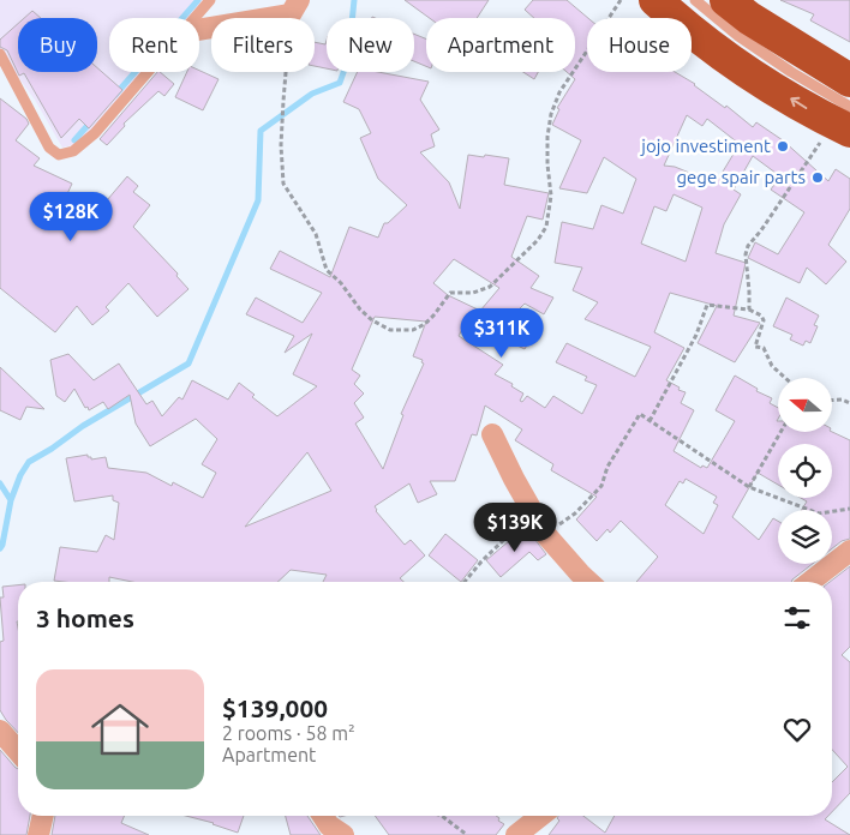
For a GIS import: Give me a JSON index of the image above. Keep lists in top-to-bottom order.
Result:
{
  "places": ["jojo investiment", "gege spair parts"],
  "north": "left",
  "page": {
    "chip": [
      "Buy",
      "Rent",
      "Filters",
      "New",
      "Apartment",
      "House"
    ],
    "price": ["$128K", "$311K", "$139K"],
    "heading": "3 homes",
    "list": [
      {
        "name": "$139,000",
        "note": "2 rooms · 58 m² · Apartment"
      }
    ]
  }
}
